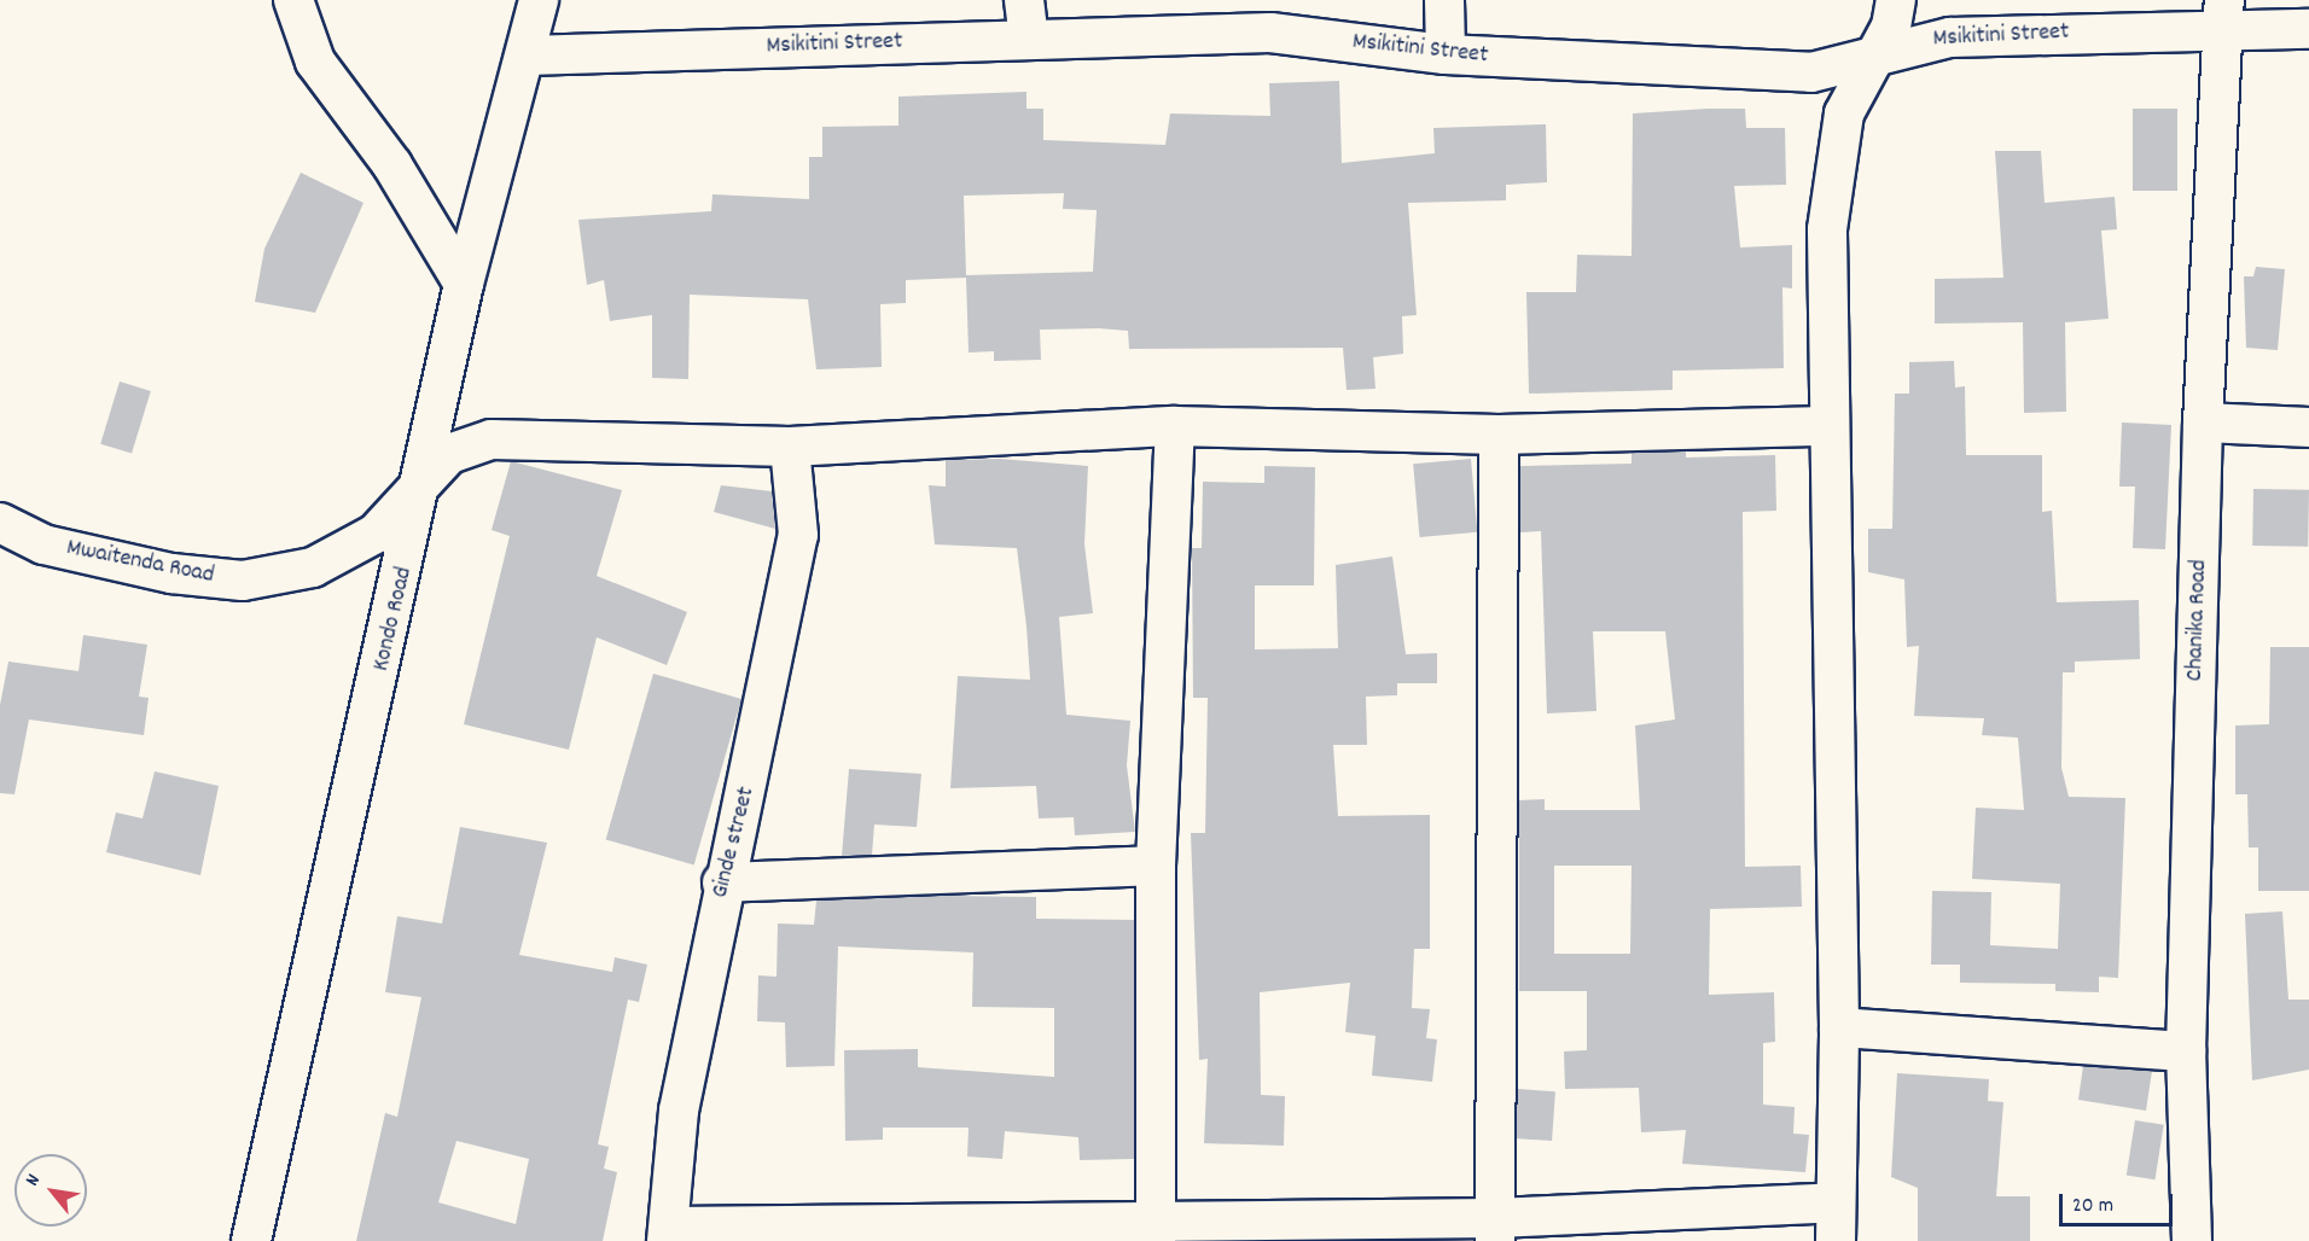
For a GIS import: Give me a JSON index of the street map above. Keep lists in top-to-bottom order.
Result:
{
  "streets": {
    "street": [
      "Msikitini Street",
      "Mwaitenda Road",
      "Kondo Road",
      "Chanika Road",
      "Ginde street"
    ]
  },
  "crossings": [
    ["Msikitini Street", "Kondo Road"],
    ["Msikitini Street", "Chanika Road"],
    ["Mwaitenda Road", "Kondo Road"],
    ["Mwaitenda Road", "Ginde street"]
  ],
  "scale_bar": "20 m",
  "north": "top left"
}
